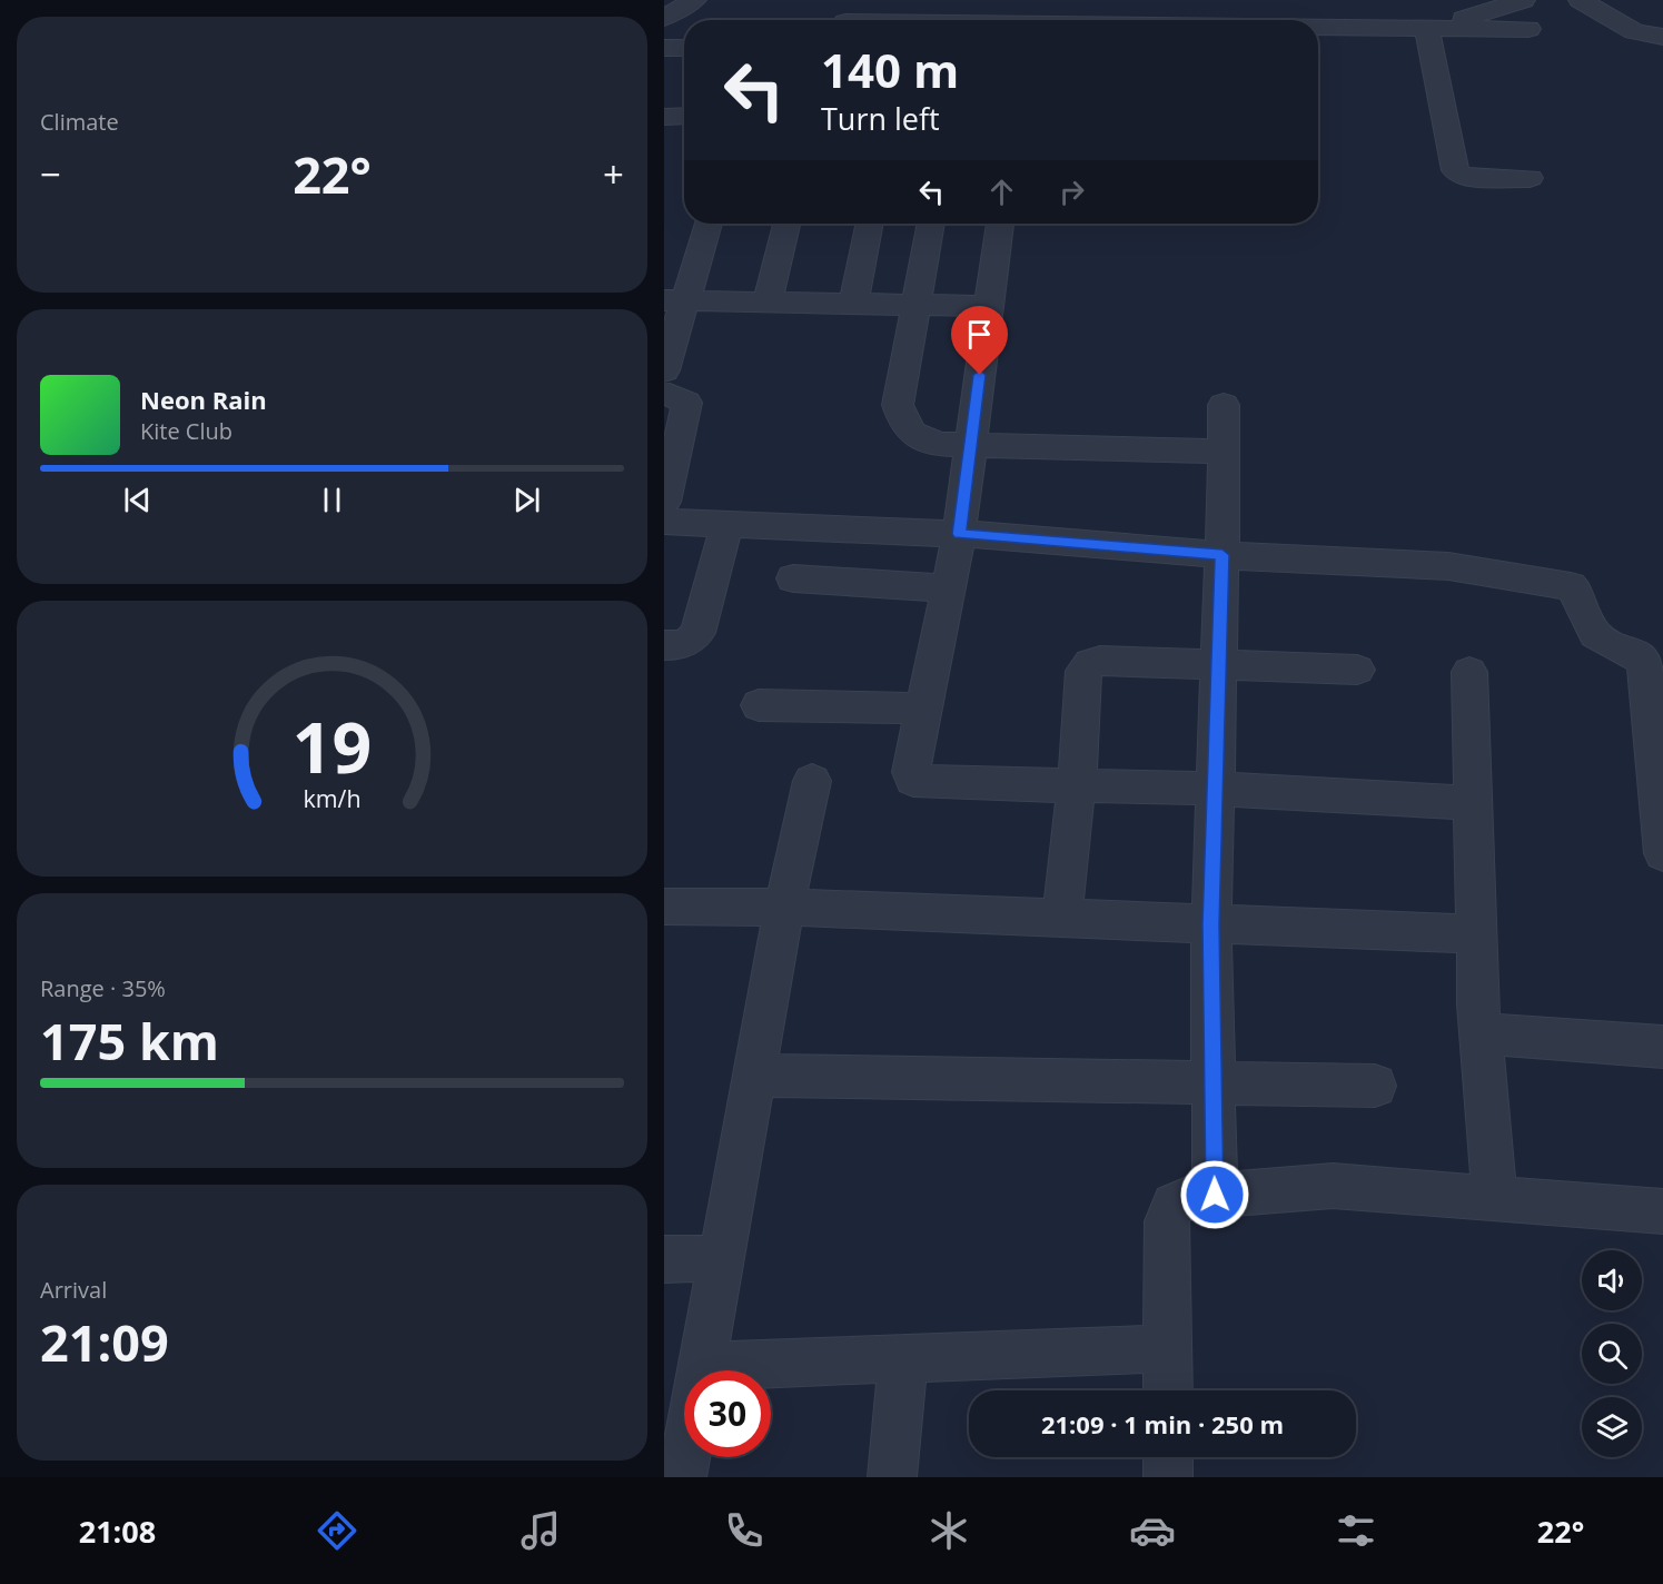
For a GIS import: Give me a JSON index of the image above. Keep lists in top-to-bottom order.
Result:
{
  "page": {
    "tile": [
      "Climate",
      ["Range · 35%", "175 km"],
      ["Arrival", "21:09"]
    ],
    "turn": ["140 m", "Turn left"],
    "heat": ["−", "22°", "+"],
    "song": ["Neon Rain", "Kite Club"],
    "limit": "30",
    "trip": "21:09 · 1 min · 250 m",
    "tabs": ["21:08", "22°"],
    "gauge": ["19", "km/h"]
  }
}
